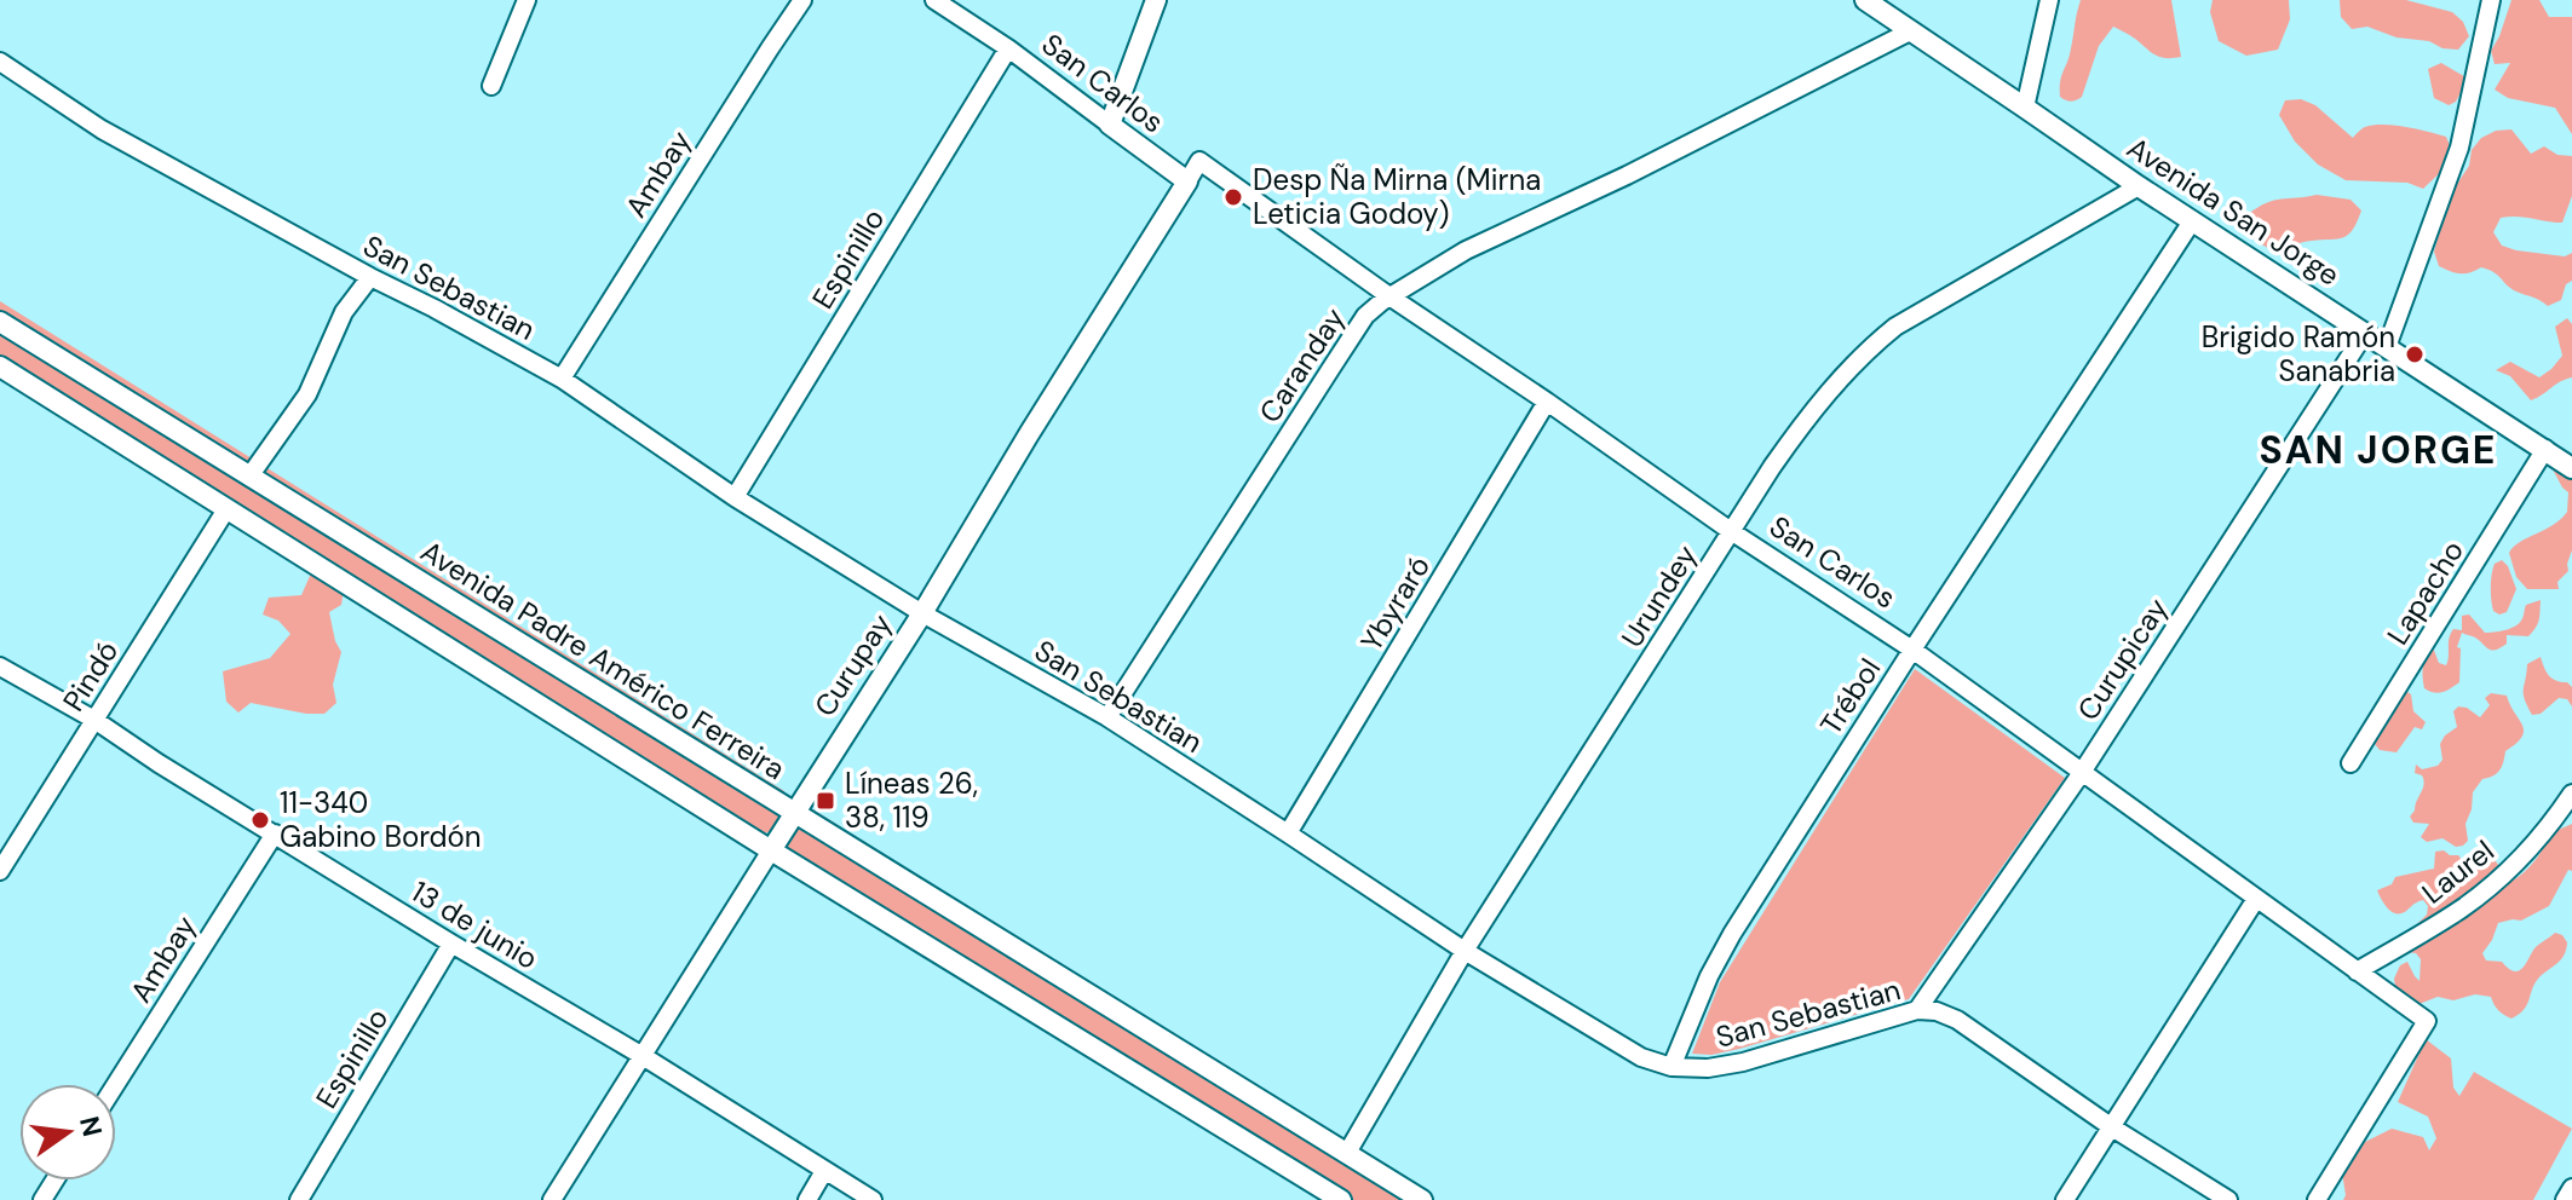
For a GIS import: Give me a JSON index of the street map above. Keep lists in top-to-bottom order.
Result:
{
  "streets": {
    "street": [
      "San Carlos",
      "Ambay",
      "Avenida San Jorge",
      "Espinillo",
      "San Sebastian",
      "Caranday",
      "Lapacho",
      "Urundey",
      "Ybyraró",
      "Curupicay",
      "Avenida Padre Américo Ferreira",
      "Curupay",
      "Pindó",
      "Trébol",
      "Laurel",
      "13 de junio"
    ]
  },
  "crossings": [
    ["San Carlos", "Espinillo"],
    ["San Carlos", "Caranday"],
    ["San Carlos", "Urundey"],
    ["San Carlos", "Ybyraró"],
    ["San Carlos", "Curupicay"],
    ["San Carlos", "Curupay"],
    ["San Carlos", "Trébol"],
    ["San Carlos", "Laurel"],
    ["Ambay", "San Sebastian"],
    ["Ambay", "13 de junio"],
    ["Avenida San Jorge", "Caranday"],
    ["Avenida San Jorge", "Lapacho"],
    ["Avenida San Jorge", "Urundey"],
    ["Avenida San Jorge", "Curupicay"],
    ["Avenida San Jorge", "Trébol"],
    ["Espinillo", "San Sebastian"],
    ["Espinillo", "13 de junio"],
    ["San Sebastian", "Caranday"],
    ["San Sebastian", "Urundey"],
    ["San Sebastian", "Ybyraró"],
    ["San Sebastian", "Curupicay"],
    ["San Sebastian", "Curupay"],
    ["San Sebastian", "Trébol"],
    ["Urundey", "Avenida Padre Américo Ferreira"],
    ["Avenida Padre Américo Ferreira", "Curupay"],
    ["Curupay", "13 de junio"],
    ["Pindó", "13 de junio"]
  ],
  "districts": ["SAN JORGE"],
  "places": {
    "other": ["Desp Ña Mirna (Mirna Leticia Godoy)", "Brigido Ramón Sanabria", "11-340 Gabino Bordón"],
    "transit": ["Líneas 26, 38, 119"]
  },
  "north": "right"
}
